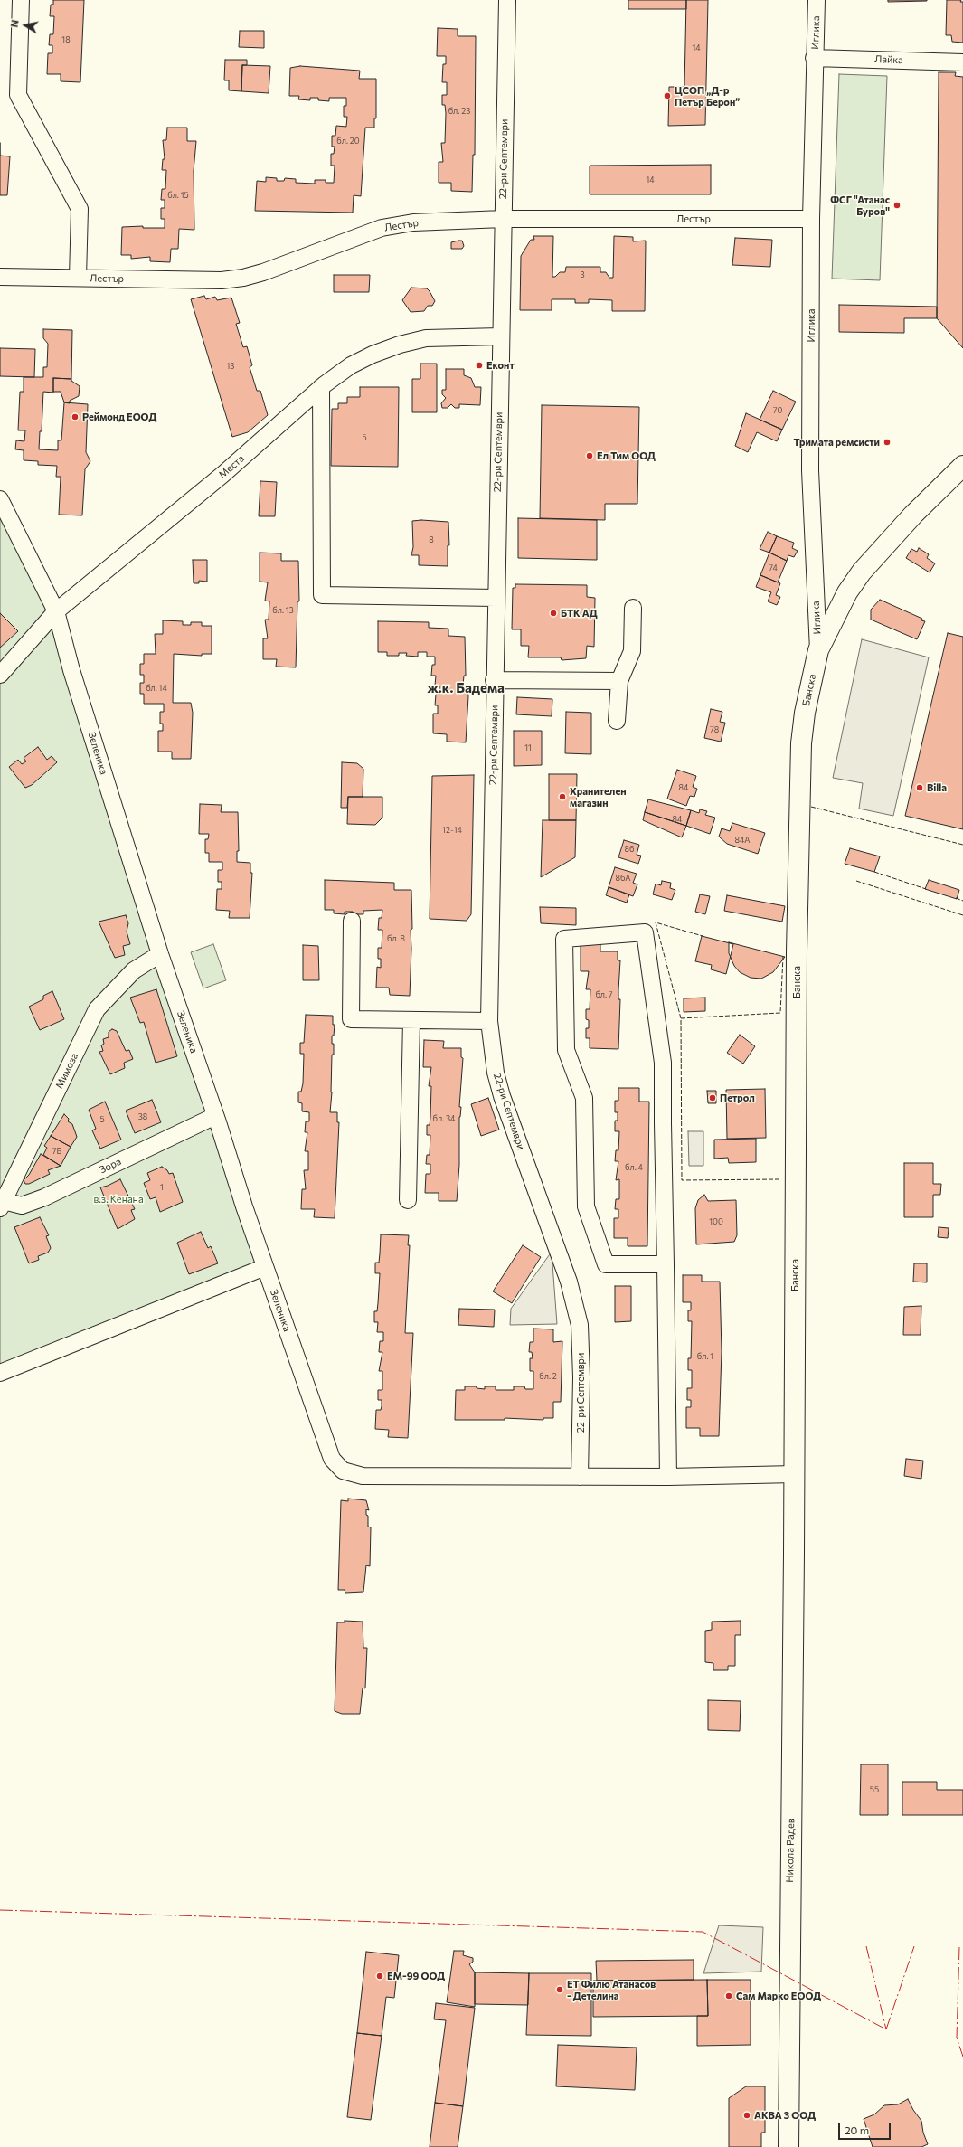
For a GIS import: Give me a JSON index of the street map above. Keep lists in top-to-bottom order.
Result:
{
  "streets": {
    "street": [
      "Иглика",
      "Лайка",
      "22-ри Септември",
      "Лестър",
      "Места",
      "Банска",
      "Зеленика",
      "Мимоза",
      "Зора",
      "Никола Радев"
    ]
  },
  "crossings": [
    ["Иглика", "Лайка"],
    ["Иглика", "Лестър"],
    ["Иглика", "Банска"],
    ["22-ри Септември", "Лестър"],
    ["22-ри Септември", "Места"],
    ["22-ри Септември", "Зеленика"],
    ["Места", "Зеленика"],
    ["Банска", "Зеленика"],
    ["Банска", "Никола Радев"],
    ["Зеленика", "Мимоза"],
    ["Зеленика", "Зора"],
    ["Мимоза", "Зора"]
  ],
  "districts": ["ж.к. Бадема"],
  "parks": ["в.з. Кенана"],
  "places": [
    "ЦСОП „Д-р Петър Берон”",
    "ФСГ \"Атанас Буров\"",
    "Еконт",
    "Реймонд ЕООД",
    "Тримата ремсисти",
    "Ел Тим ООД",
    "БТК АД",
    "Billa",
    "Хранителен магазин",
    "Петрол",
    "ЕМ-99 ООД",
    "ЕТ Филю Атанасов - Детелина",
    "Сам Марко ЕООД",
    "АКВА 3 ООД"
  ],
  "house_numbers": [
    "18",
    "14",
    "бл. 23",
    "бл. 20",
    "14",
    "бл. 15",
    "3",
    "13",
    "70",
    "5",
    "8",
    "74",
    "бл. 13",
    "бл. 14",
    "78",
    "11",
    "84",
    "84",
    "12-14",
    "84А",
    "86",
    "86А",
    "бл. 8",
    "бл. 7",
    "38",
    "бл. 34",
    "5",
    "7Б",
    "бл. 4",
    "1",
    "100",
    "бл. 1",
    "бл. 2",
    "55"
  ],
  "scale_bar": "20 m",
  "north": "left"
}
